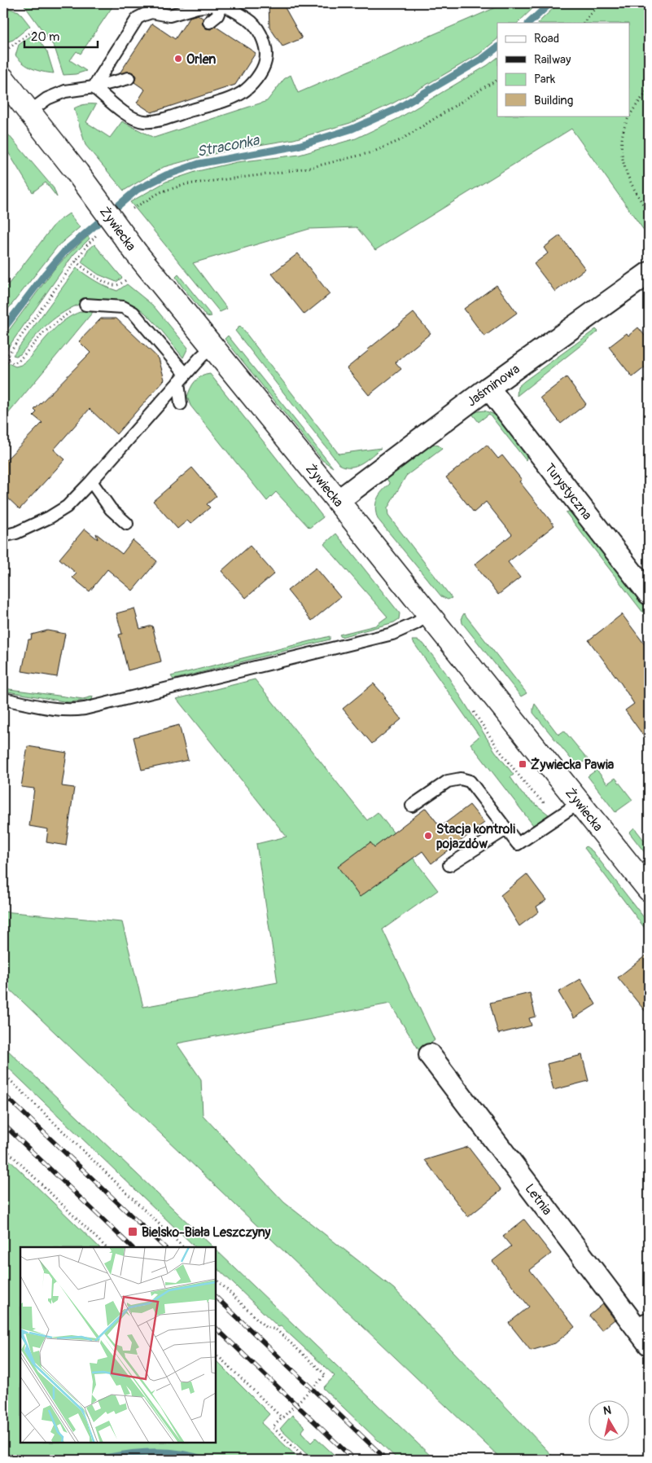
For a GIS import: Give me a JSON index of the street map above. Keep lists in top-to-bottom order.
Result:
{
  "streets": {
    "main road": ["Żywiecka"],
    "street": ["Jaśminowa", "Turystyczna", "Letnia"]
  },
  "crossings": [
    ["Żywiecka", "Jaśminowa"],
    ["Jaśminowa", "Turystyczna"]
  ],
  "water": ["Straconka"],
  "places": {
    "other": ["Orlen", "Stacja kontroli pojazdów"],
    "transit": ["Żywiecka Pawia", "Bielsko-Biała Leszczyny"]
  },
  "legend": [
    "Road",
    "Railway",
    "Park",
    "Building"
  ],
  "scale_bar": "20 m",
  "north": "top"
}
